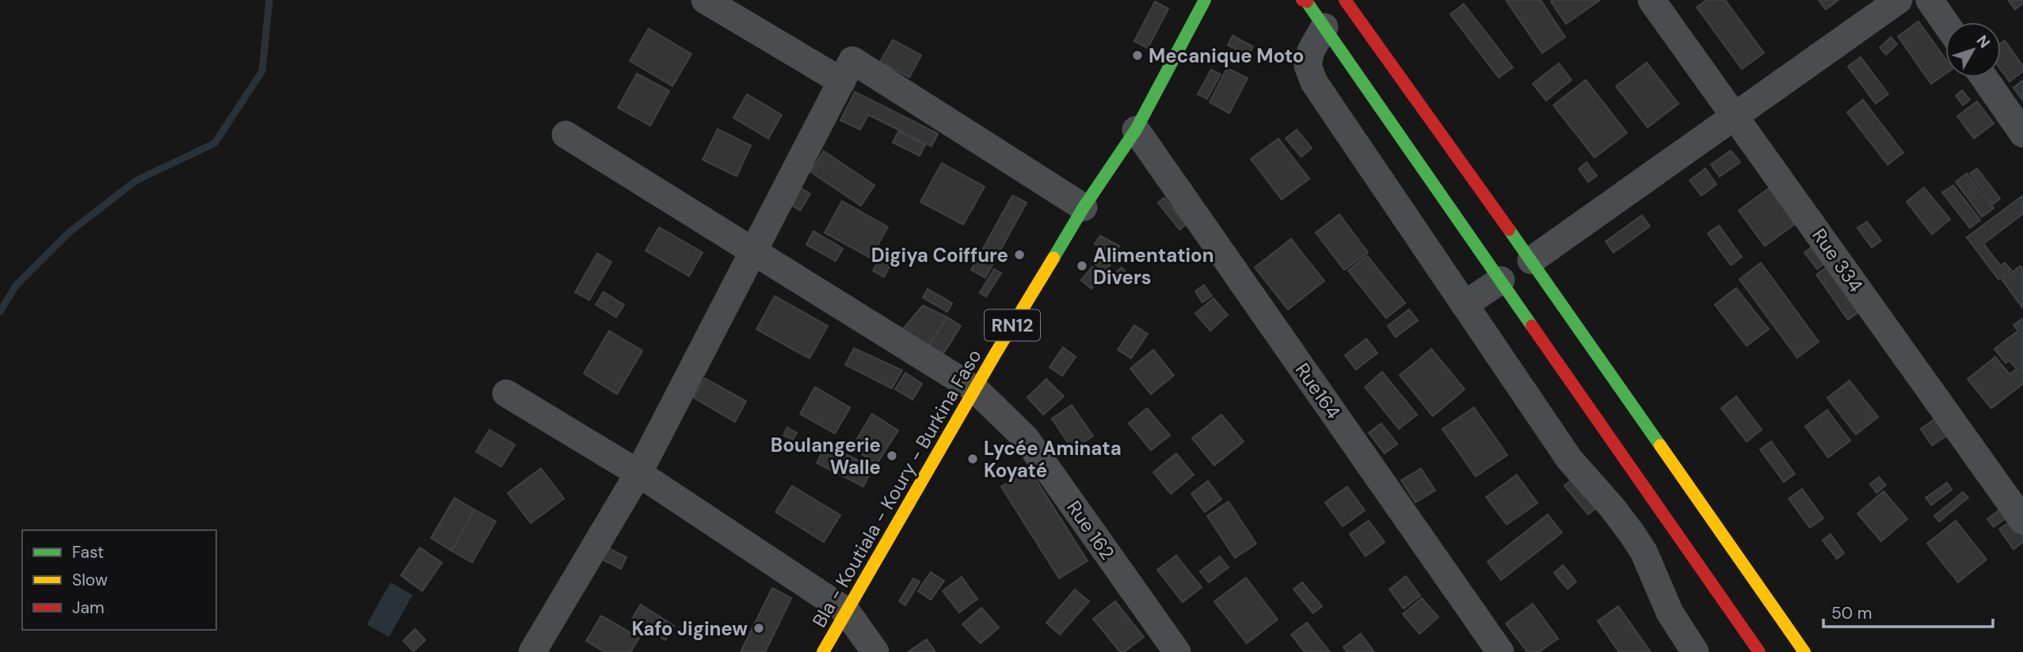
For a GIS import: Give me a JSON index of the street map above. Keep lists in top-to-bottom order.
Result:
{
  "streets": {
    "main road": ["RN12", "Bla - Koutiala - Koury - Burkina Faso"],
    "street": ["Rue 334", "Rue164", "Rue 162"]
  },
  "crossings": [
    ["Rue164", "Bla - Koutiala - Koury - Burkina Faso"],
    ["Bla - Koutiala - Koury - Burkina Faso", "Rue 162"]
  ],
  "places": [
    "Mecanique Moto",
    "Digiya Coiffure",
    "Alimentation Divers",
    "Boulangerie Walle",
    "Lycée Aminata Koyaté",
    "Kafo Jiginew"
  ],
  "legend": ["Fast", "Slow", "Jam"],
  "scale_bar": "50 m",
  "north": "top right"
}
